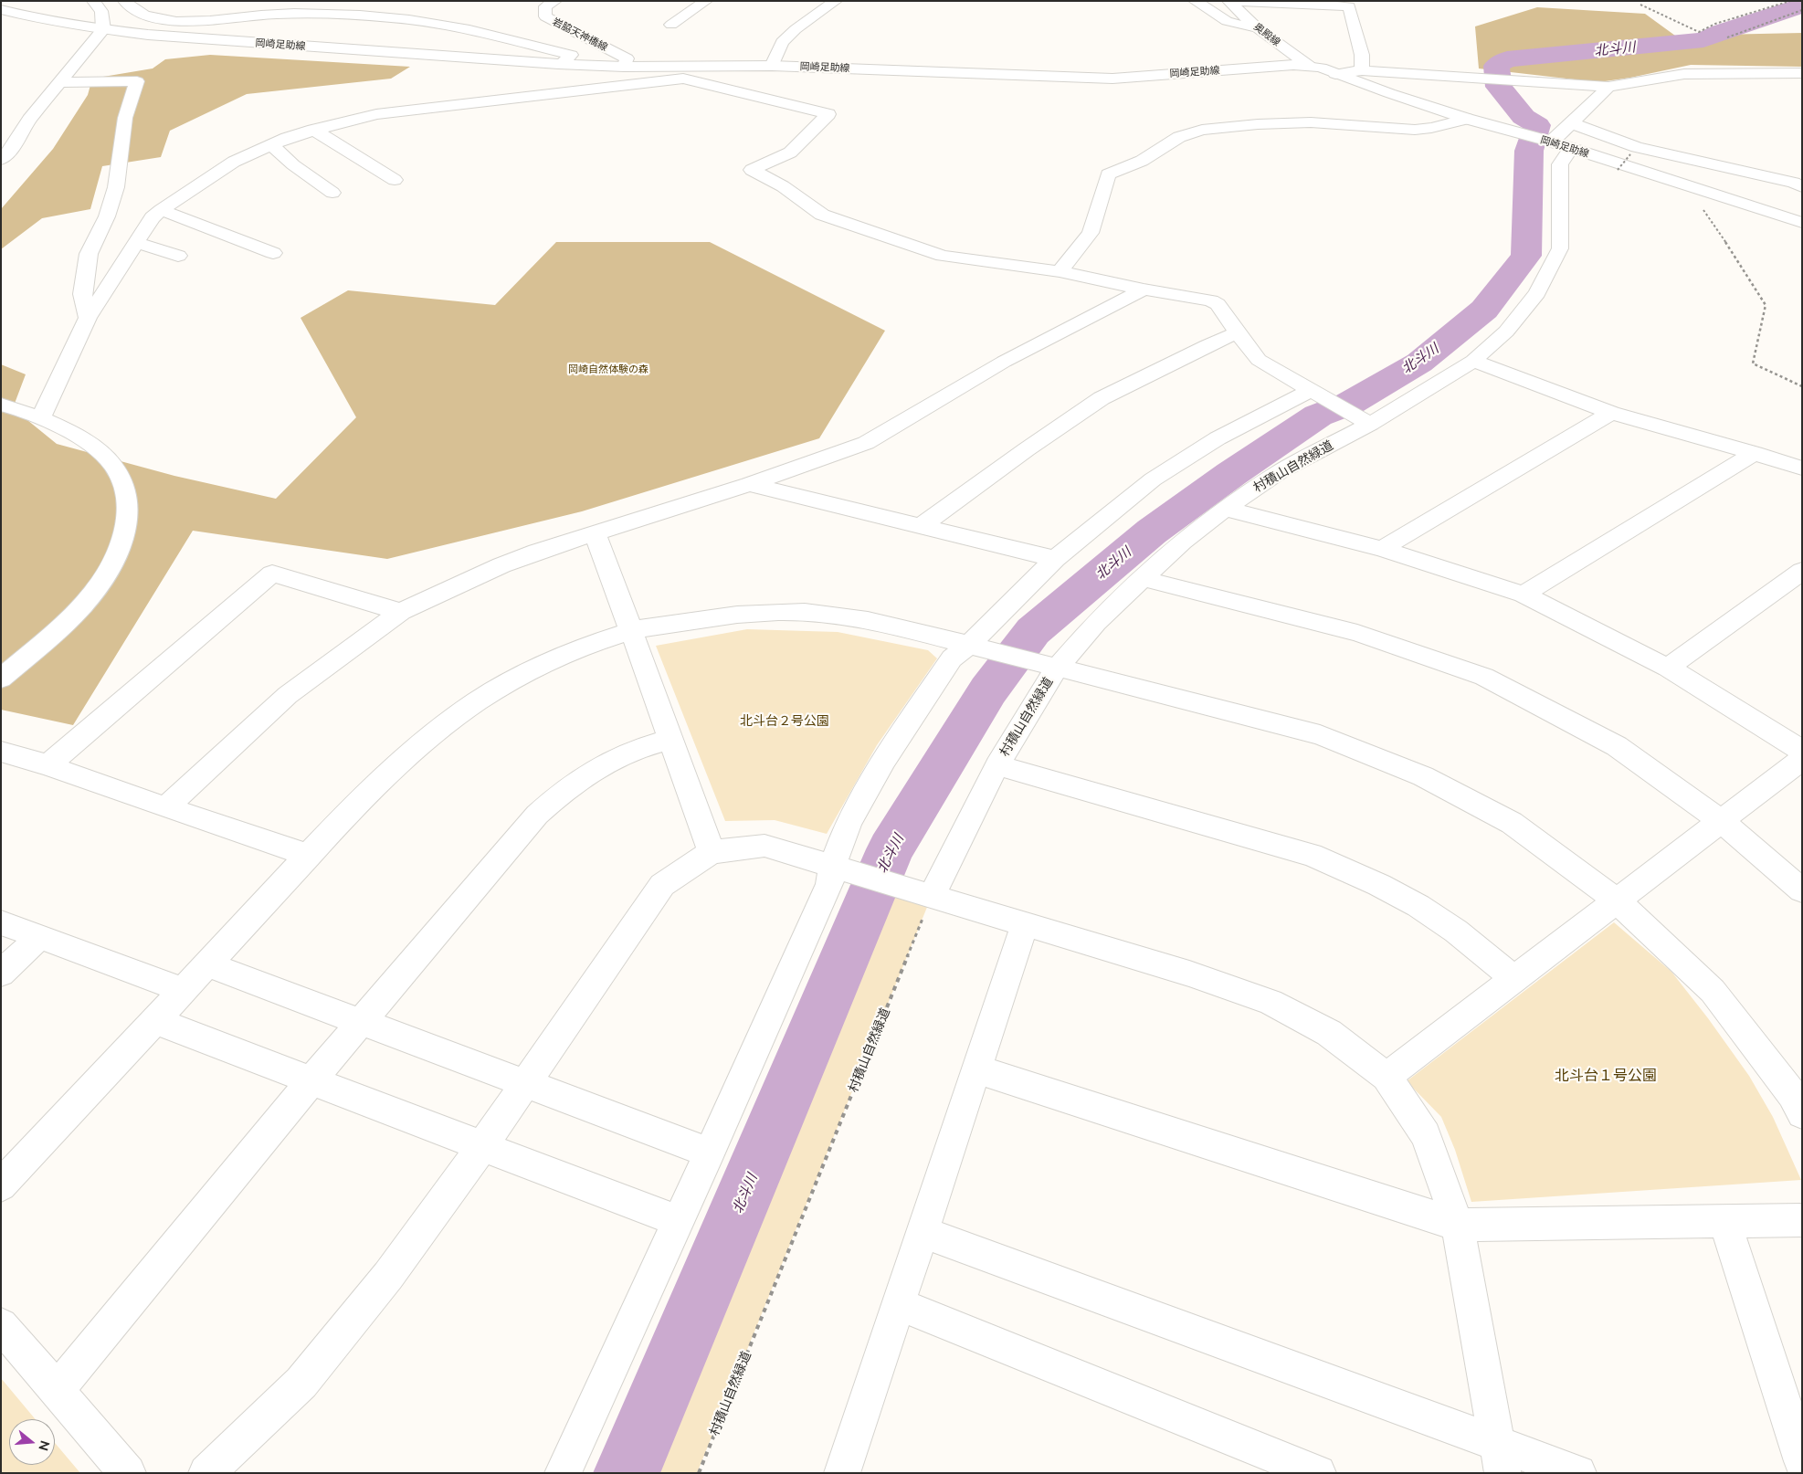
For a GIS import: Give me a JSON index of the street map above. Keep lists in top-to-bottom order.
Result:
{
  "streets": {
    "street": [
      "岩脇天神橋線",
      "奥殿線",
      "岡崎足助線",
      "村積山自然緑道"
    ]
  },
  "crossings": [
    ["岩脇天神橋線", "岡崎足助線"],
    ["奥殿線", "岡崎足助線"],
    ["岡崎足助線", "村積山自然緑道"]
  ],
  "water": ["北斗川"],
  "parks": ["岡崎自然体験の森", "北斗台２号公園", "北斗台１号公園"],
  "north": "right"
}
